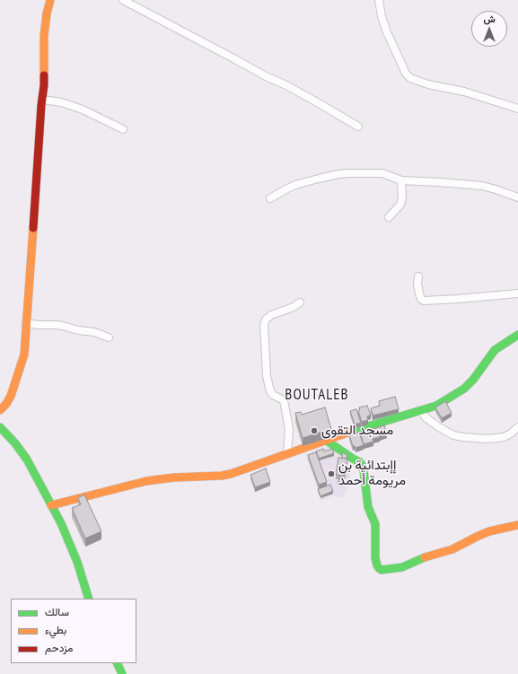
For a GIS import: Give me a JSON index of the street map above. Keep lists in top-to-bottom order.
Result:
{
  "districts": ["BOUTALEB"],
  "places": ["مسجد التقوى", "إإبتدائية بن مريومة أحمد"],
  "legend": ["سالك", "بطيء", "مزدحم"],
  "north": "top"
}
